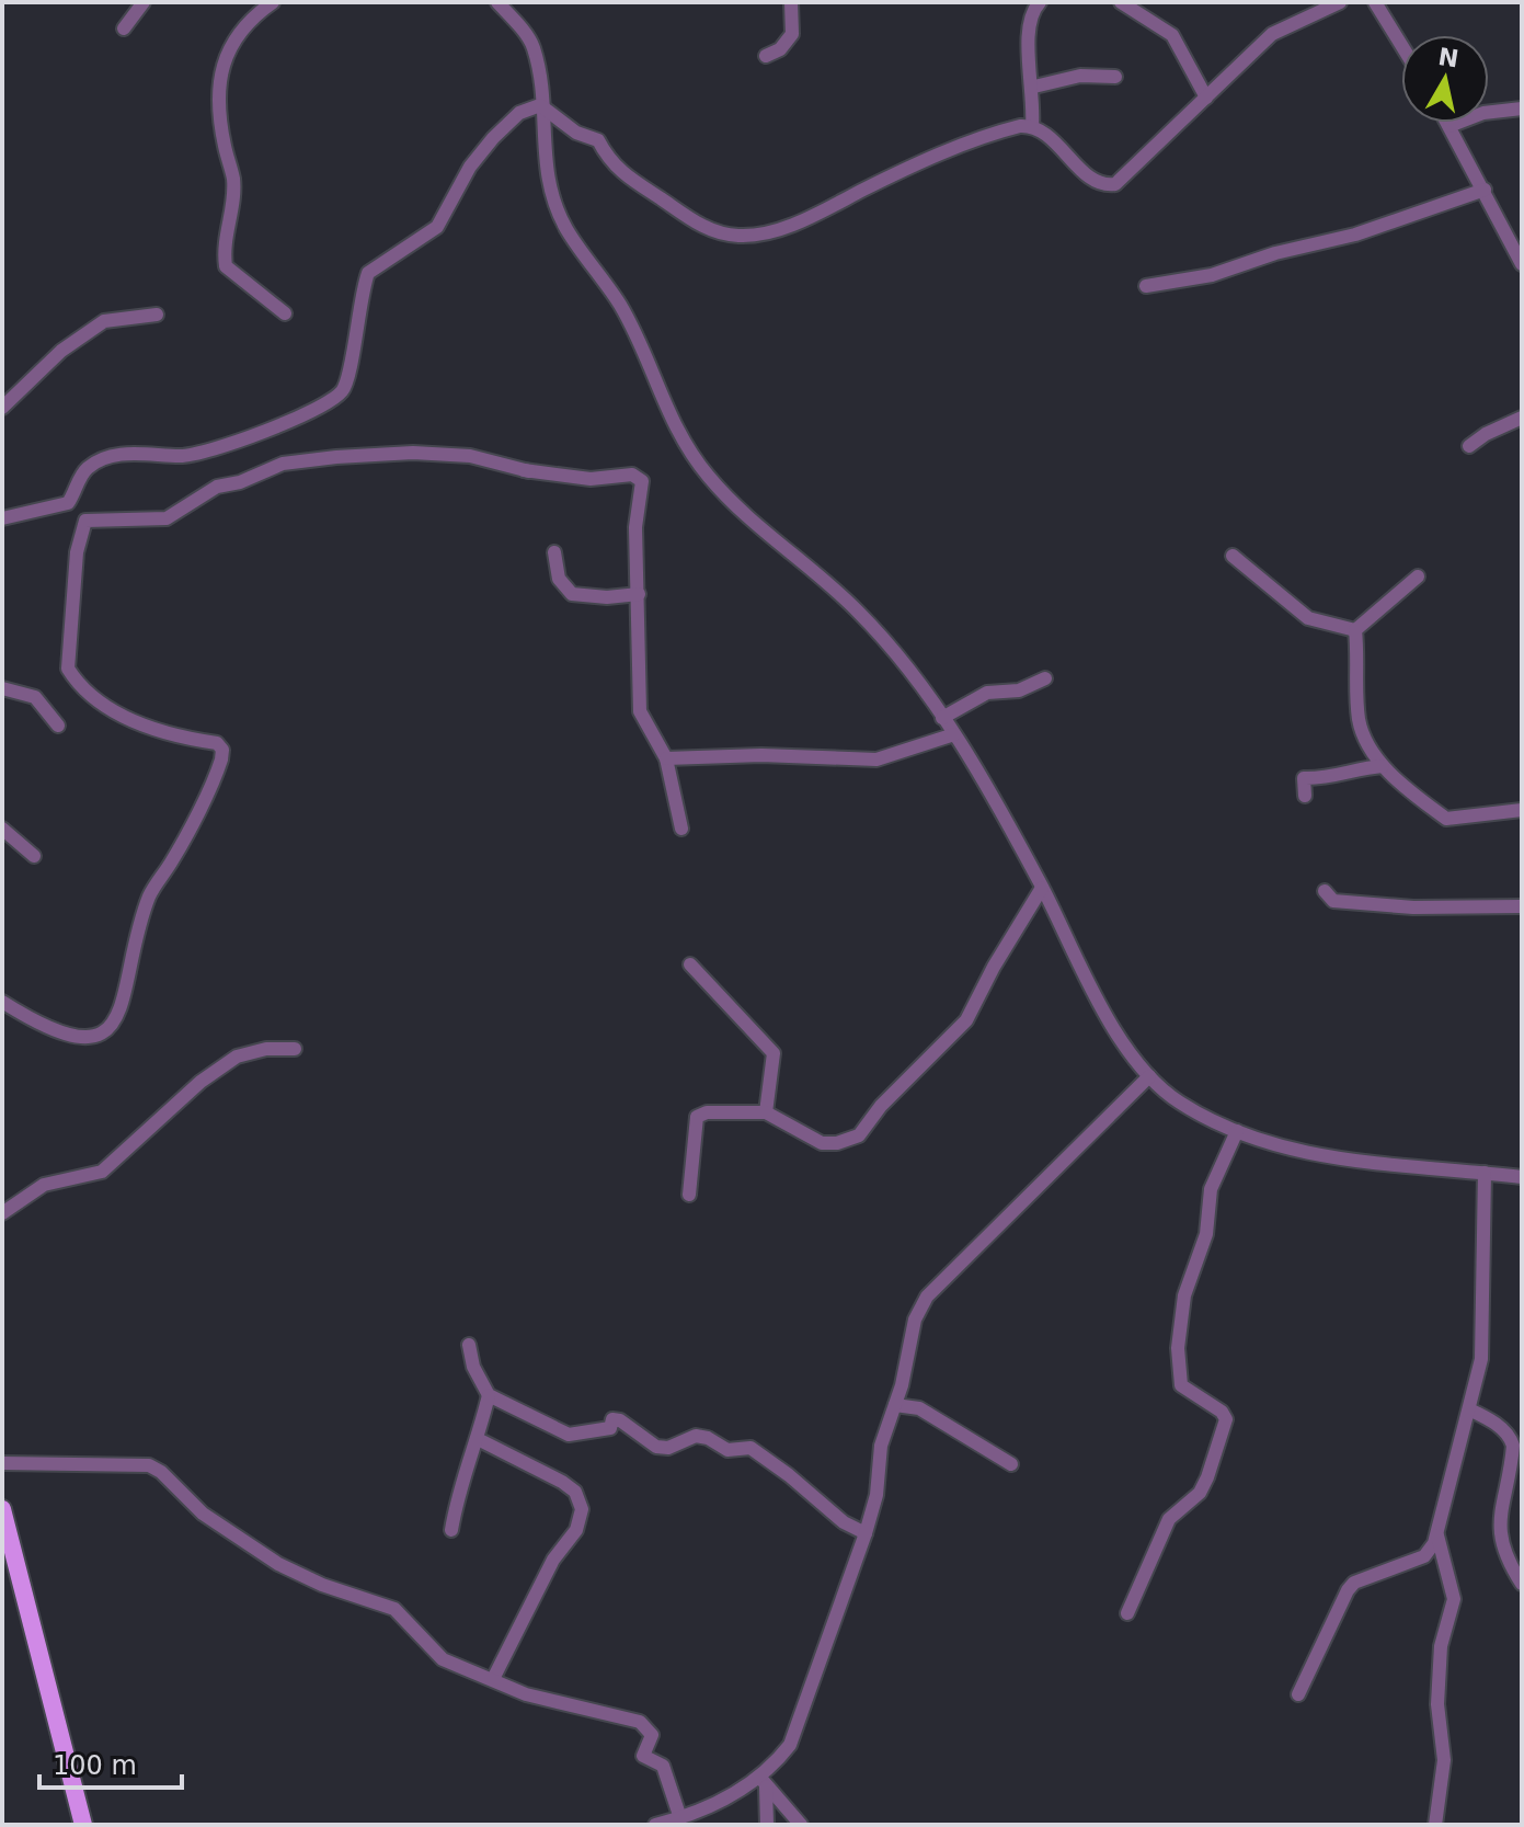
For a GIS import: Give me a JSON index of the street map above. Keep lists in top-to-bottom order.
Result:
{
  "scale_bar": "100 m",
  "north": "top"
}
